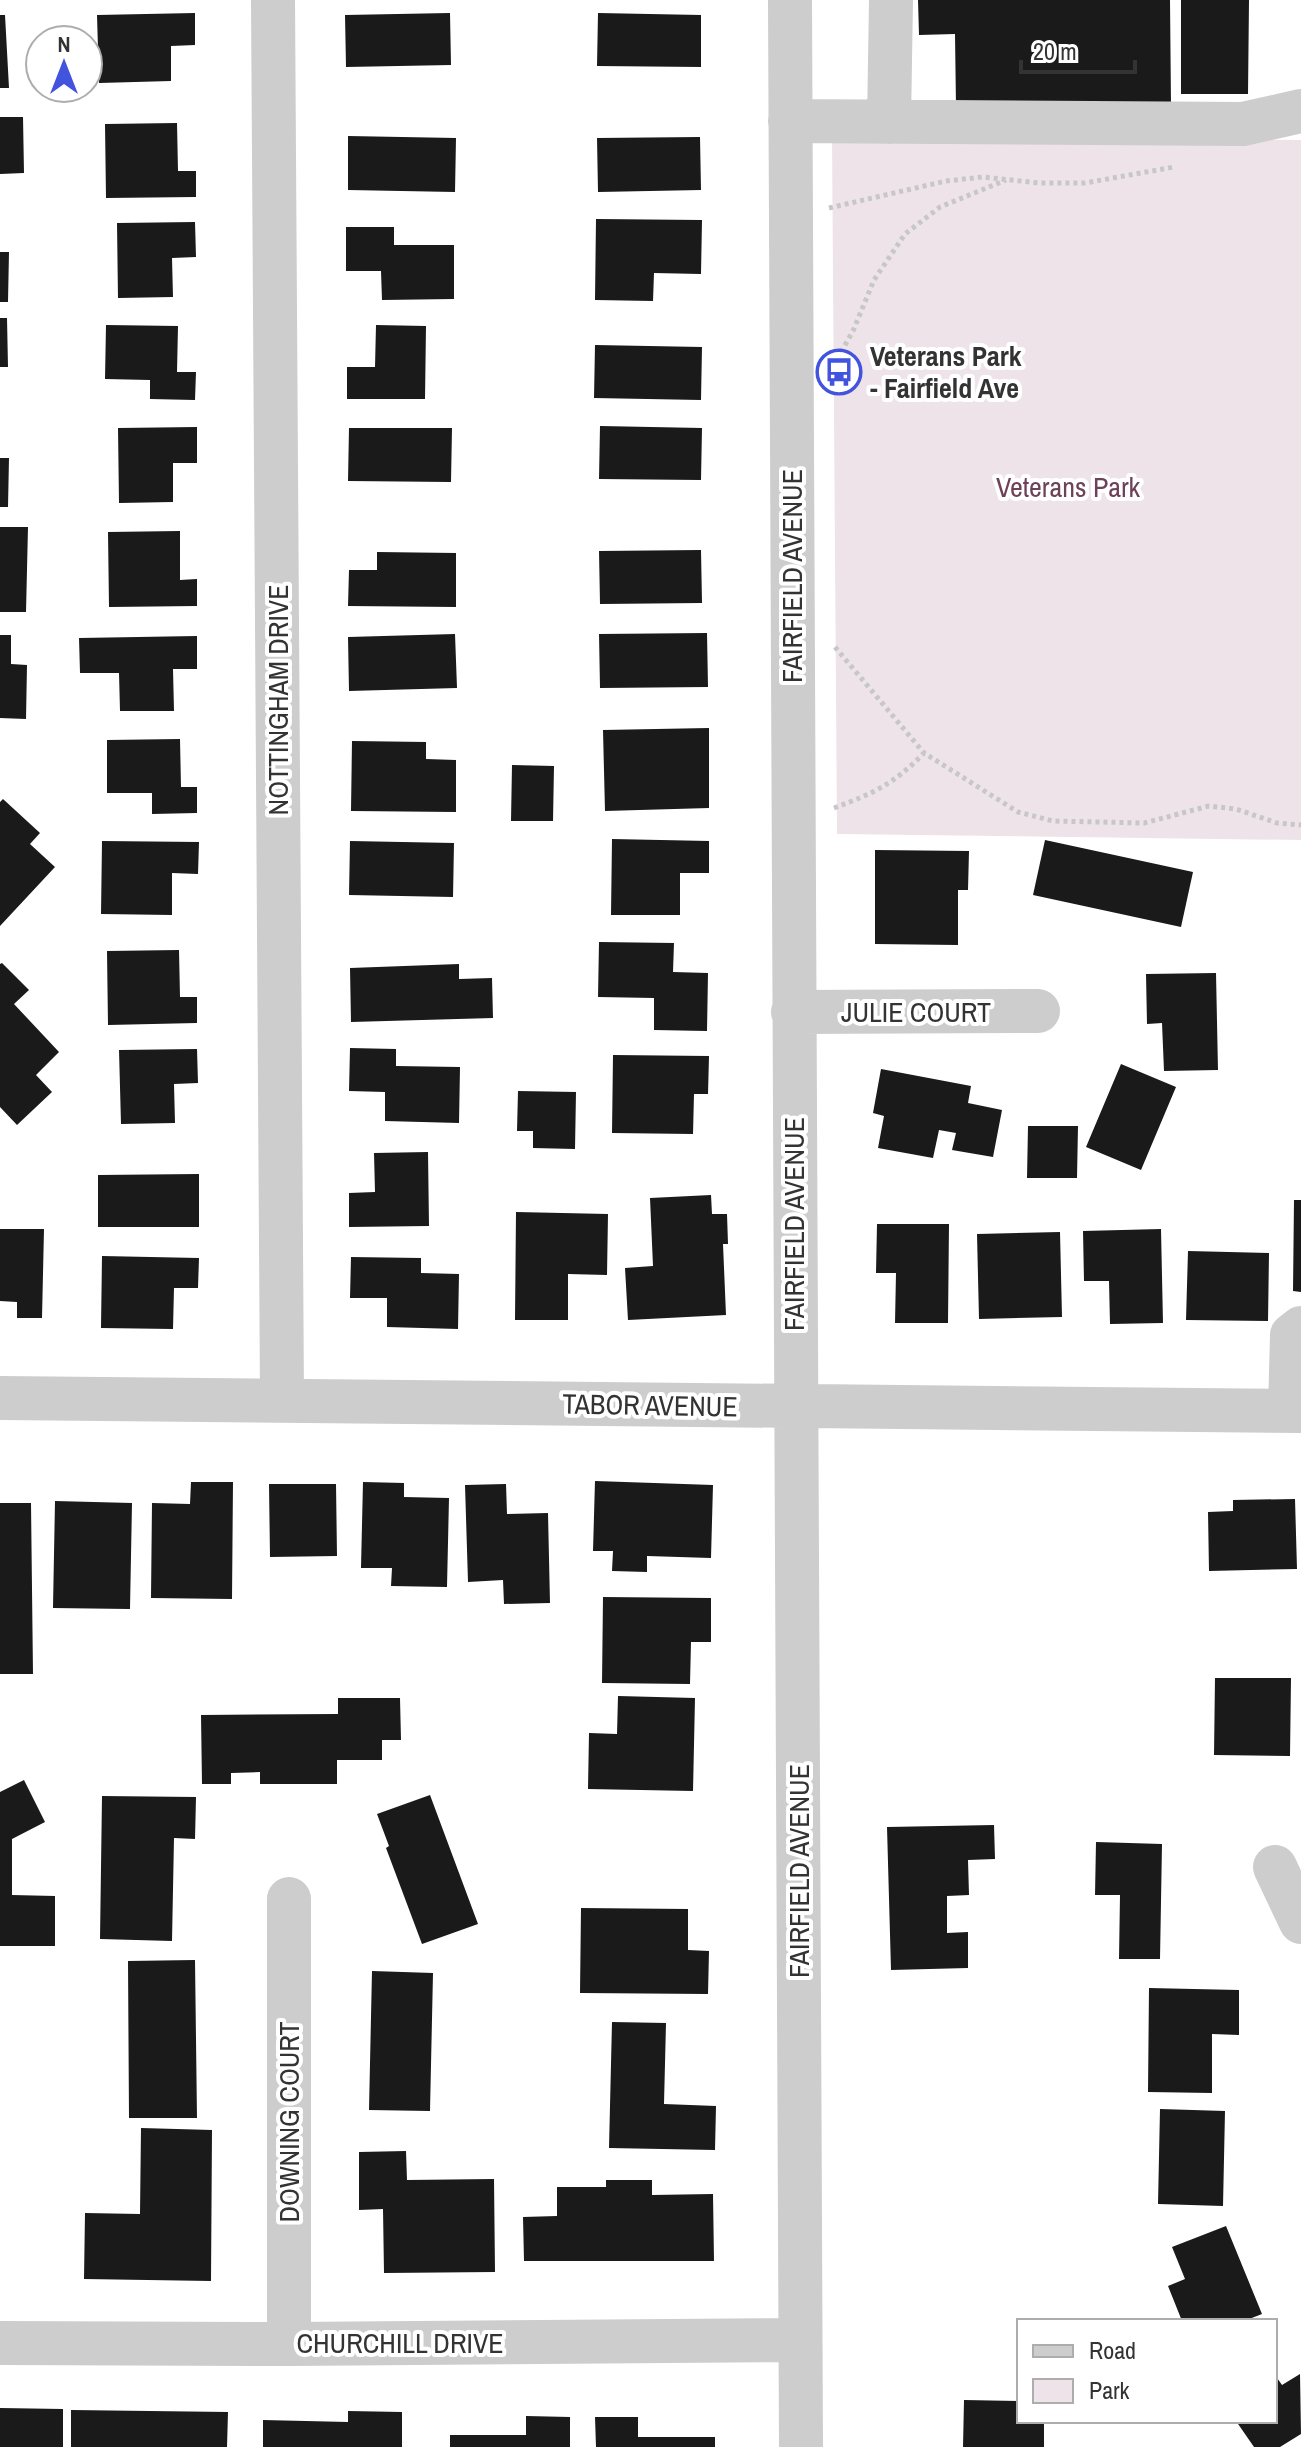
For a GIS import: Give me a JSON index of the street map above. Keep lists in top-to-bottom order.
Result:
{
  "streets": {
    "street": [
      "FAIRFIELD AVENUE",
      "NOTTINGHAM DRIVE",
      "JULIE COURT",
      "TABOR AVENUE",
      "DOWNING COURT",
      "CHURCHILL DRIVE"
    ]
  },
  "crossings": [
    ["FAIRFIELD AVENUE", "JULIE COURT"],
    ["FAIRFIELD AVENUE", "TABOR AVENUE"],
    ["FAIRFIELD AVENUE", "CHURCHILL DRIVE"],
    ["NOTTINGHAM DRIVE", "TABOR AVENUE"],
    ["DOWNING COURT", "CHURCHILL DRIVE"]
  ],
  "parks": ["Veterans Park"],
  "places": {
    "bus stop": ["Veterans Park - Fairfield Ave"]
  },
  "legend": ["Road", "Park"],
  "scale_bar": "20 m",
  "north": "top"
}
